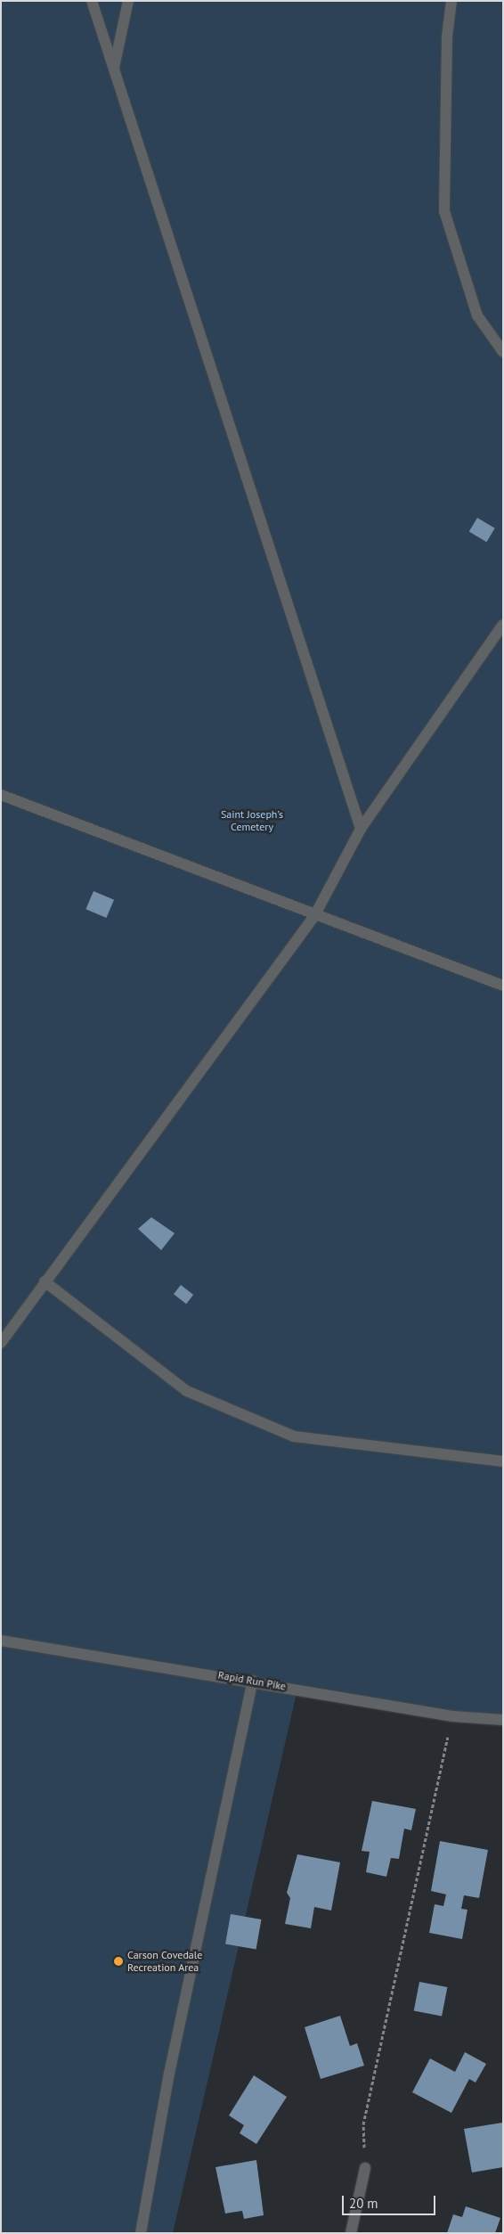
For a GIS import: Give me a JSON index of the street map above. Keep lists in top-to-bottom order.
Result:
{
  "streets": {
    "street": ["Rapid Run Pike"]
  },
  "parks": ["Saint Joseph’s Cemetery"],
  "places": ["Carson Covedale Recreation Area"],
  "scale_bar": "20 m"
}
